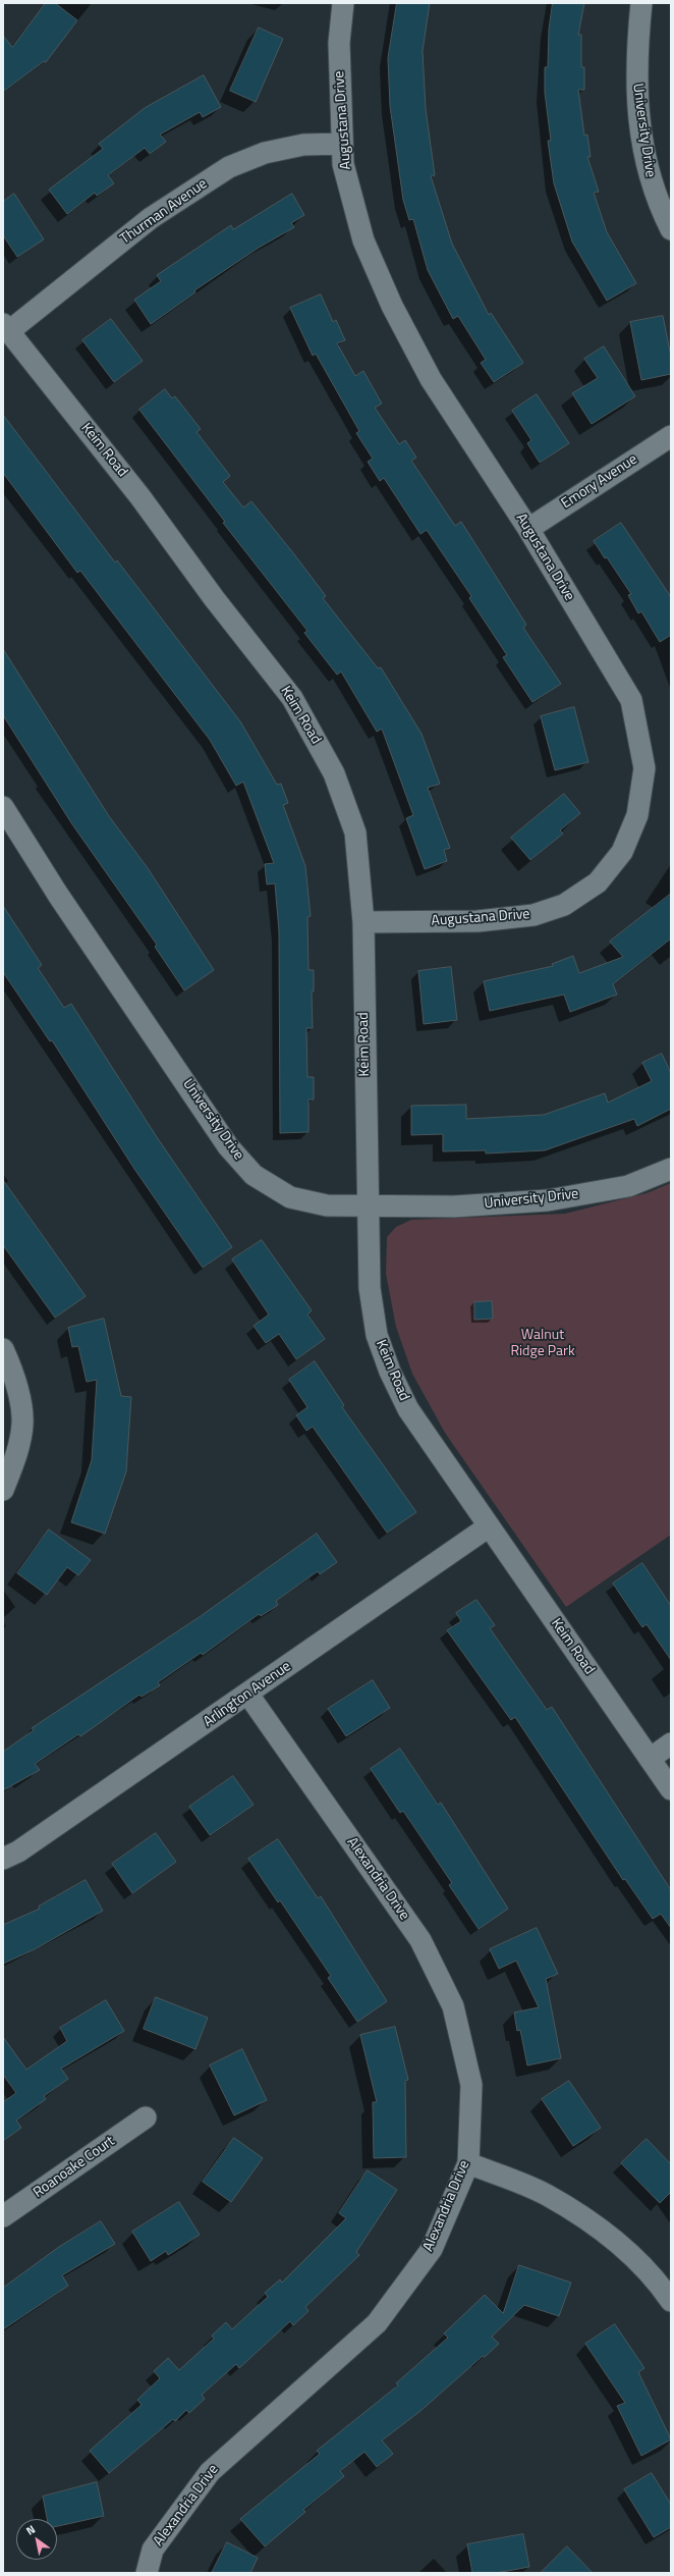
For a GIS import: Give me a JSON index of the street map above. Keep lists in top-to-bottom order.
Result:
{
  "streets": {
    "street": [
      "Augustana Drive",
      "University Drive",
      "Thurman Avenue",
      "Keim Road",
      "Emory Avenue",
      "Arlington Avenue",
      "Alexandria Drive",
      "Roanoake Court"
    ]
  },
  "crossings": [
    ["Augustana Drive", "Thurman Avenue"],
    ["Augustana Drive", "Keim Road"],
    ["Augustana Drive", "Emory Avenue"],
    ["University Drive", "Keim Road"],
    ["Thurman Avenue", "Keim Road"],
    ["Keim Road", "Arlington Avenue"],
    ["Arlington Avenue", "Alexandria Drive"]
  ],
  "parks": ["Walnut Ridge Park"],
  "north": "top left"
}
